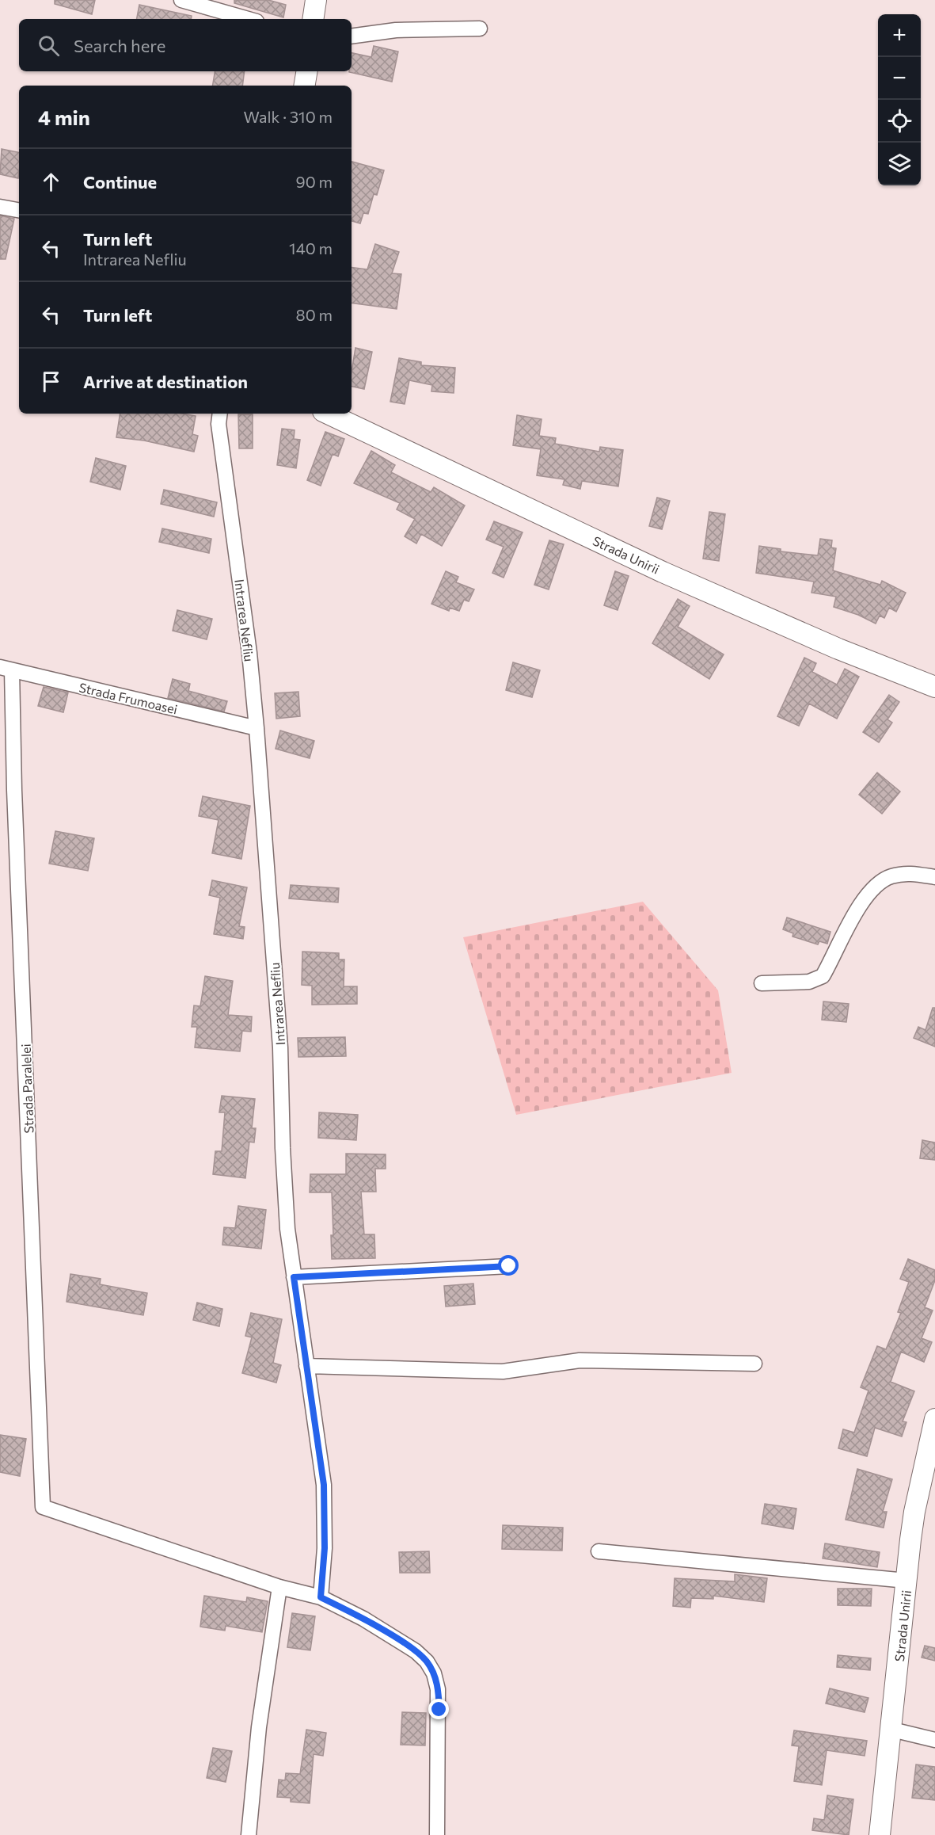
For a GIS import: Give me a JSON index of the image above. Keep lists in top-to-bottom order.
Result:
{
  "streets": {
    "main road": ["Strada Unirii"],
    "street": ["Intrarea Nefliu", "Strada Frumoasei", "Strada Paralelei"]
  },
  "crossings": [
    ["Intrarea Nefliu", "Strada Frumoasei"],
    ["Strada Frumoasei", "Strada Paralelei"]
  ],
  "page": {
    "map_buttons": ["+", "−"],
    "search": "Search here",
    "heading": ["4 min", "Walk · 310 m"],
    "list": [
      ["Continue", "90 m"],
      ["Turn left", "Intrarea Nefliu", "140 m"],
      ["Turn left", "80 m"],
      "Arrive at destination"
    ]
  }
}
